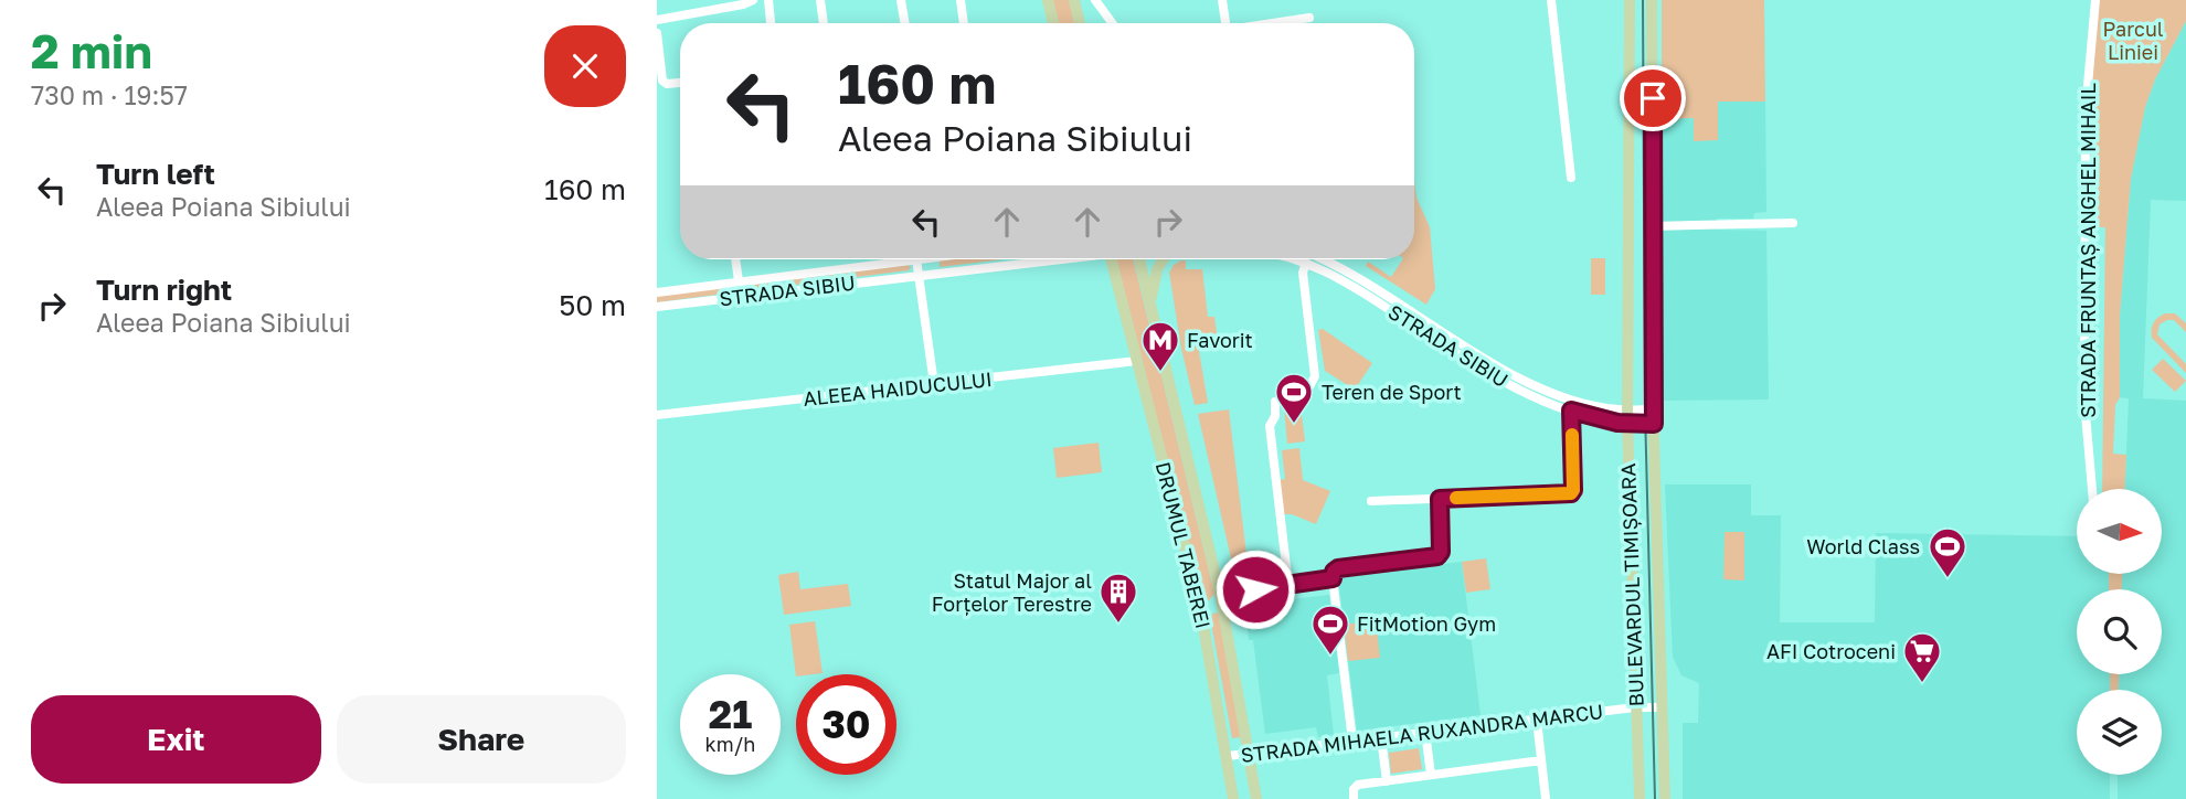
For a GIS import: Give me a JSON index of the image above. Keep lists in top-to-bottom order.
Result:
{
  "streets": {
    "main road": ["DRUMUL TABEREI", "BULEVARDUL TIMIȘOARA"],
    "street": [
      "STRADA FRUNTAȘ ANGHEL MIHAIL",
      "STRADA SIBIU",
      "ALEEA HAIDUCULUI",
      "STRADA MIHAELA RUXANDRA MARCU"
    ]
  },
  "crossings": [
    ["STRADA SIBIU", "BULEVARDUL TIMIȘOARA"],
    ["ALEEA HAIDUCULUI", "DRUMUL TABEREI"],
    ["DRUMUL TABEREI", "STRADA MIHAELA RUXANDRA MARCU"],
    ["BULEVARDUL TIMIȘOARA", "STRADA MIHAELA RUXANDRA MARCU"]
  ],
  "parks": ["Parcul Liniei"],
  "places": {
    "metro station": ["Favorit"],
    "sports": ["Teren de Sport", "World Class", "FitMotion Gym"],
    "building": ["Statul Major al Forțelor Terestre"],
    "supermarket": ["AFI Cotroceni"]
  },
  "north": "right",
  "page": {
    "heading": ["2 min", "730 m · 19:57"],
    "turn": ["160 m", "Aleea Poiana Sibiului"],
    "list": [
      {
        "name": "Turn left",
        "note": "Aleea Poiana Sibiului",
        "value": "160 m"
      },
      {
        "name": "Turn right",
        "note": "Aleea Poiana Sibiului",
        "value": "50 m"
      }
    ],
    "speed": "21 km/h",
    "limit": "30",
    "buttons": ["Exit", "Share"]
  }
}
